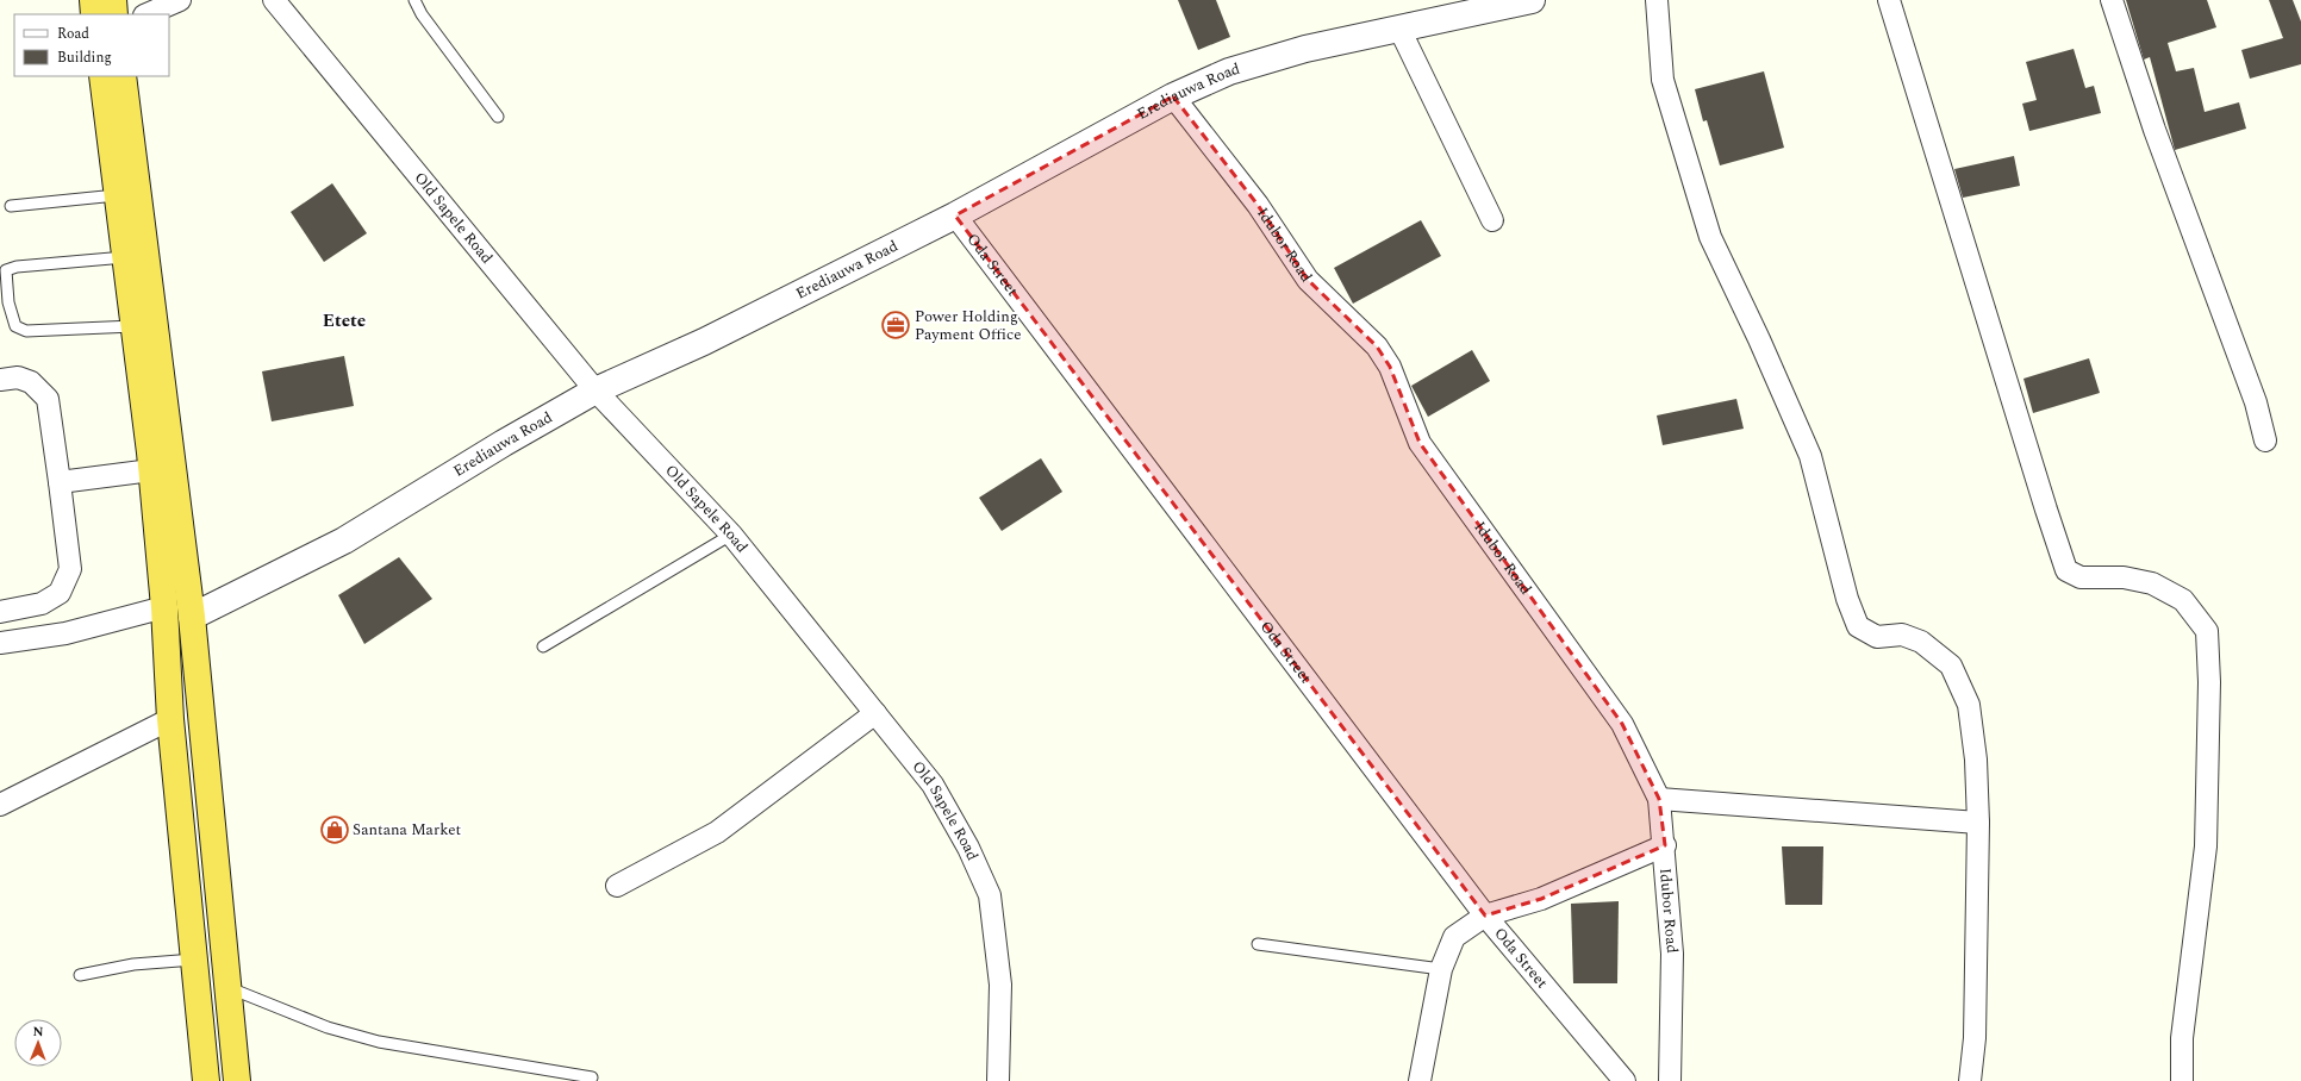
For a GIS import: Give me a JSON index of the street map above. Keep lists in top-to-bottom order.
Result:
{
  "streets": {
    "street": [
      "Erediauwa Road",
      "Old Sapele Road",
      "Idubor Road",
      "Oda Street"
    ]
  },
  "crossings": [
    ["Erediauwa Road", "Old Sapele Road"],
    ["Erediauwa Road", "Idubor Road"],
    ["Erediauwa Road", "Oda Street"]
  ],
  "districts": ["Etete"],
  "places": {
    "office": ["Power Holding Payment Office"],
    "shop": ["Santana Market"]
  },
  "legend": ["Road", "Building"],
  "north": "top"
}
